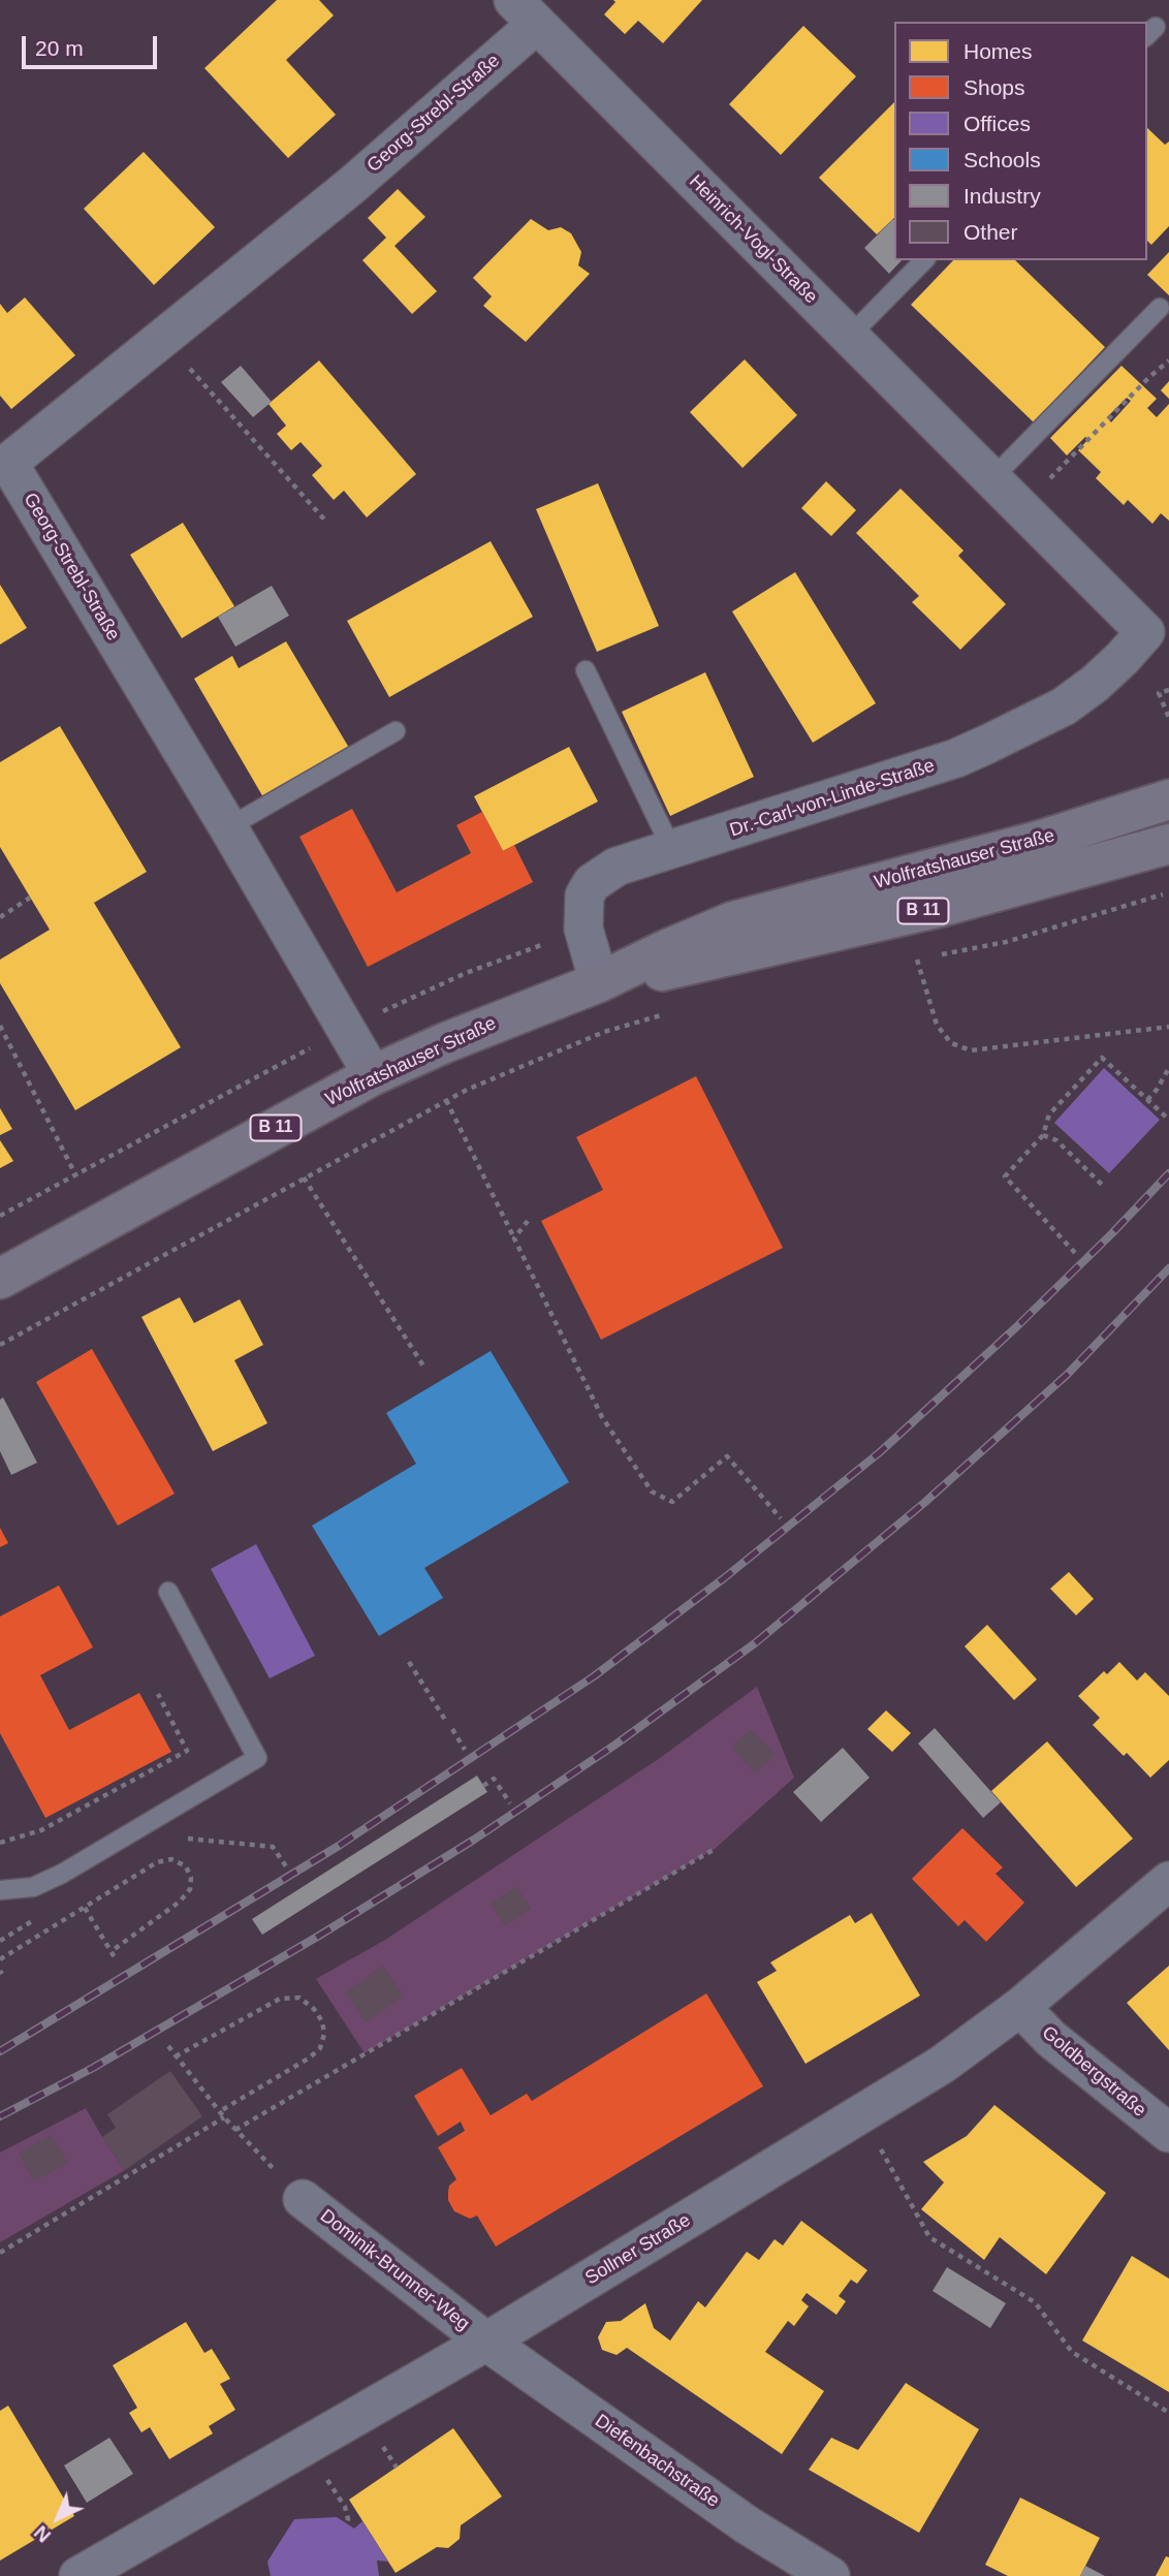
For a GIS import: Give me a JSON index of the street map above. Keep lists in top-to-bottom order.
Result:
{
  "streets": {
    "main road": ["Wolfratshauser Straße", "B 11"],
    "street": [
      "Georg-Strebl-Straße",
      "Heinrich-Vogl-Straße",
      "Dr.-Carl-von-Linde-Straße",
      "Goldbergstraße",
      "Sollner Straße",
      "Dominik-Brunner-Weg",
      "Diefenbachstraße"
    ]
  },
  "crossings": [
    ["Georg-Strebl-Straße", "Heinrich-Vogl-Straße"],
    ["Georg-Strebl-Straße", "Wolfratshauser Straße"],
    ["Heinrich-Vogl-Straße", "Dr.-Carl-von-Linde-Straße"],
    ["Dr.-Carl-von-Linde-Straße", "Wolfratshauser Straße"],
    ["Goldbergstraße", "Sollner Straße"],
    ["Sollner Straße", "Dominik-Brunner-Weg"],
    ["Sollner Straße", "Diefenbachstraße"],
    ["Dominik-Brunner-Weg", "Diefenbachstraße"]
  ],
  "legend": [
    "Homes",
    "Shops",
    "Offices",
    "Schools",
    "Industry",
    "Other"
  ],
  "scale_bar": "20 m",
  "north": "bottom left"
}
